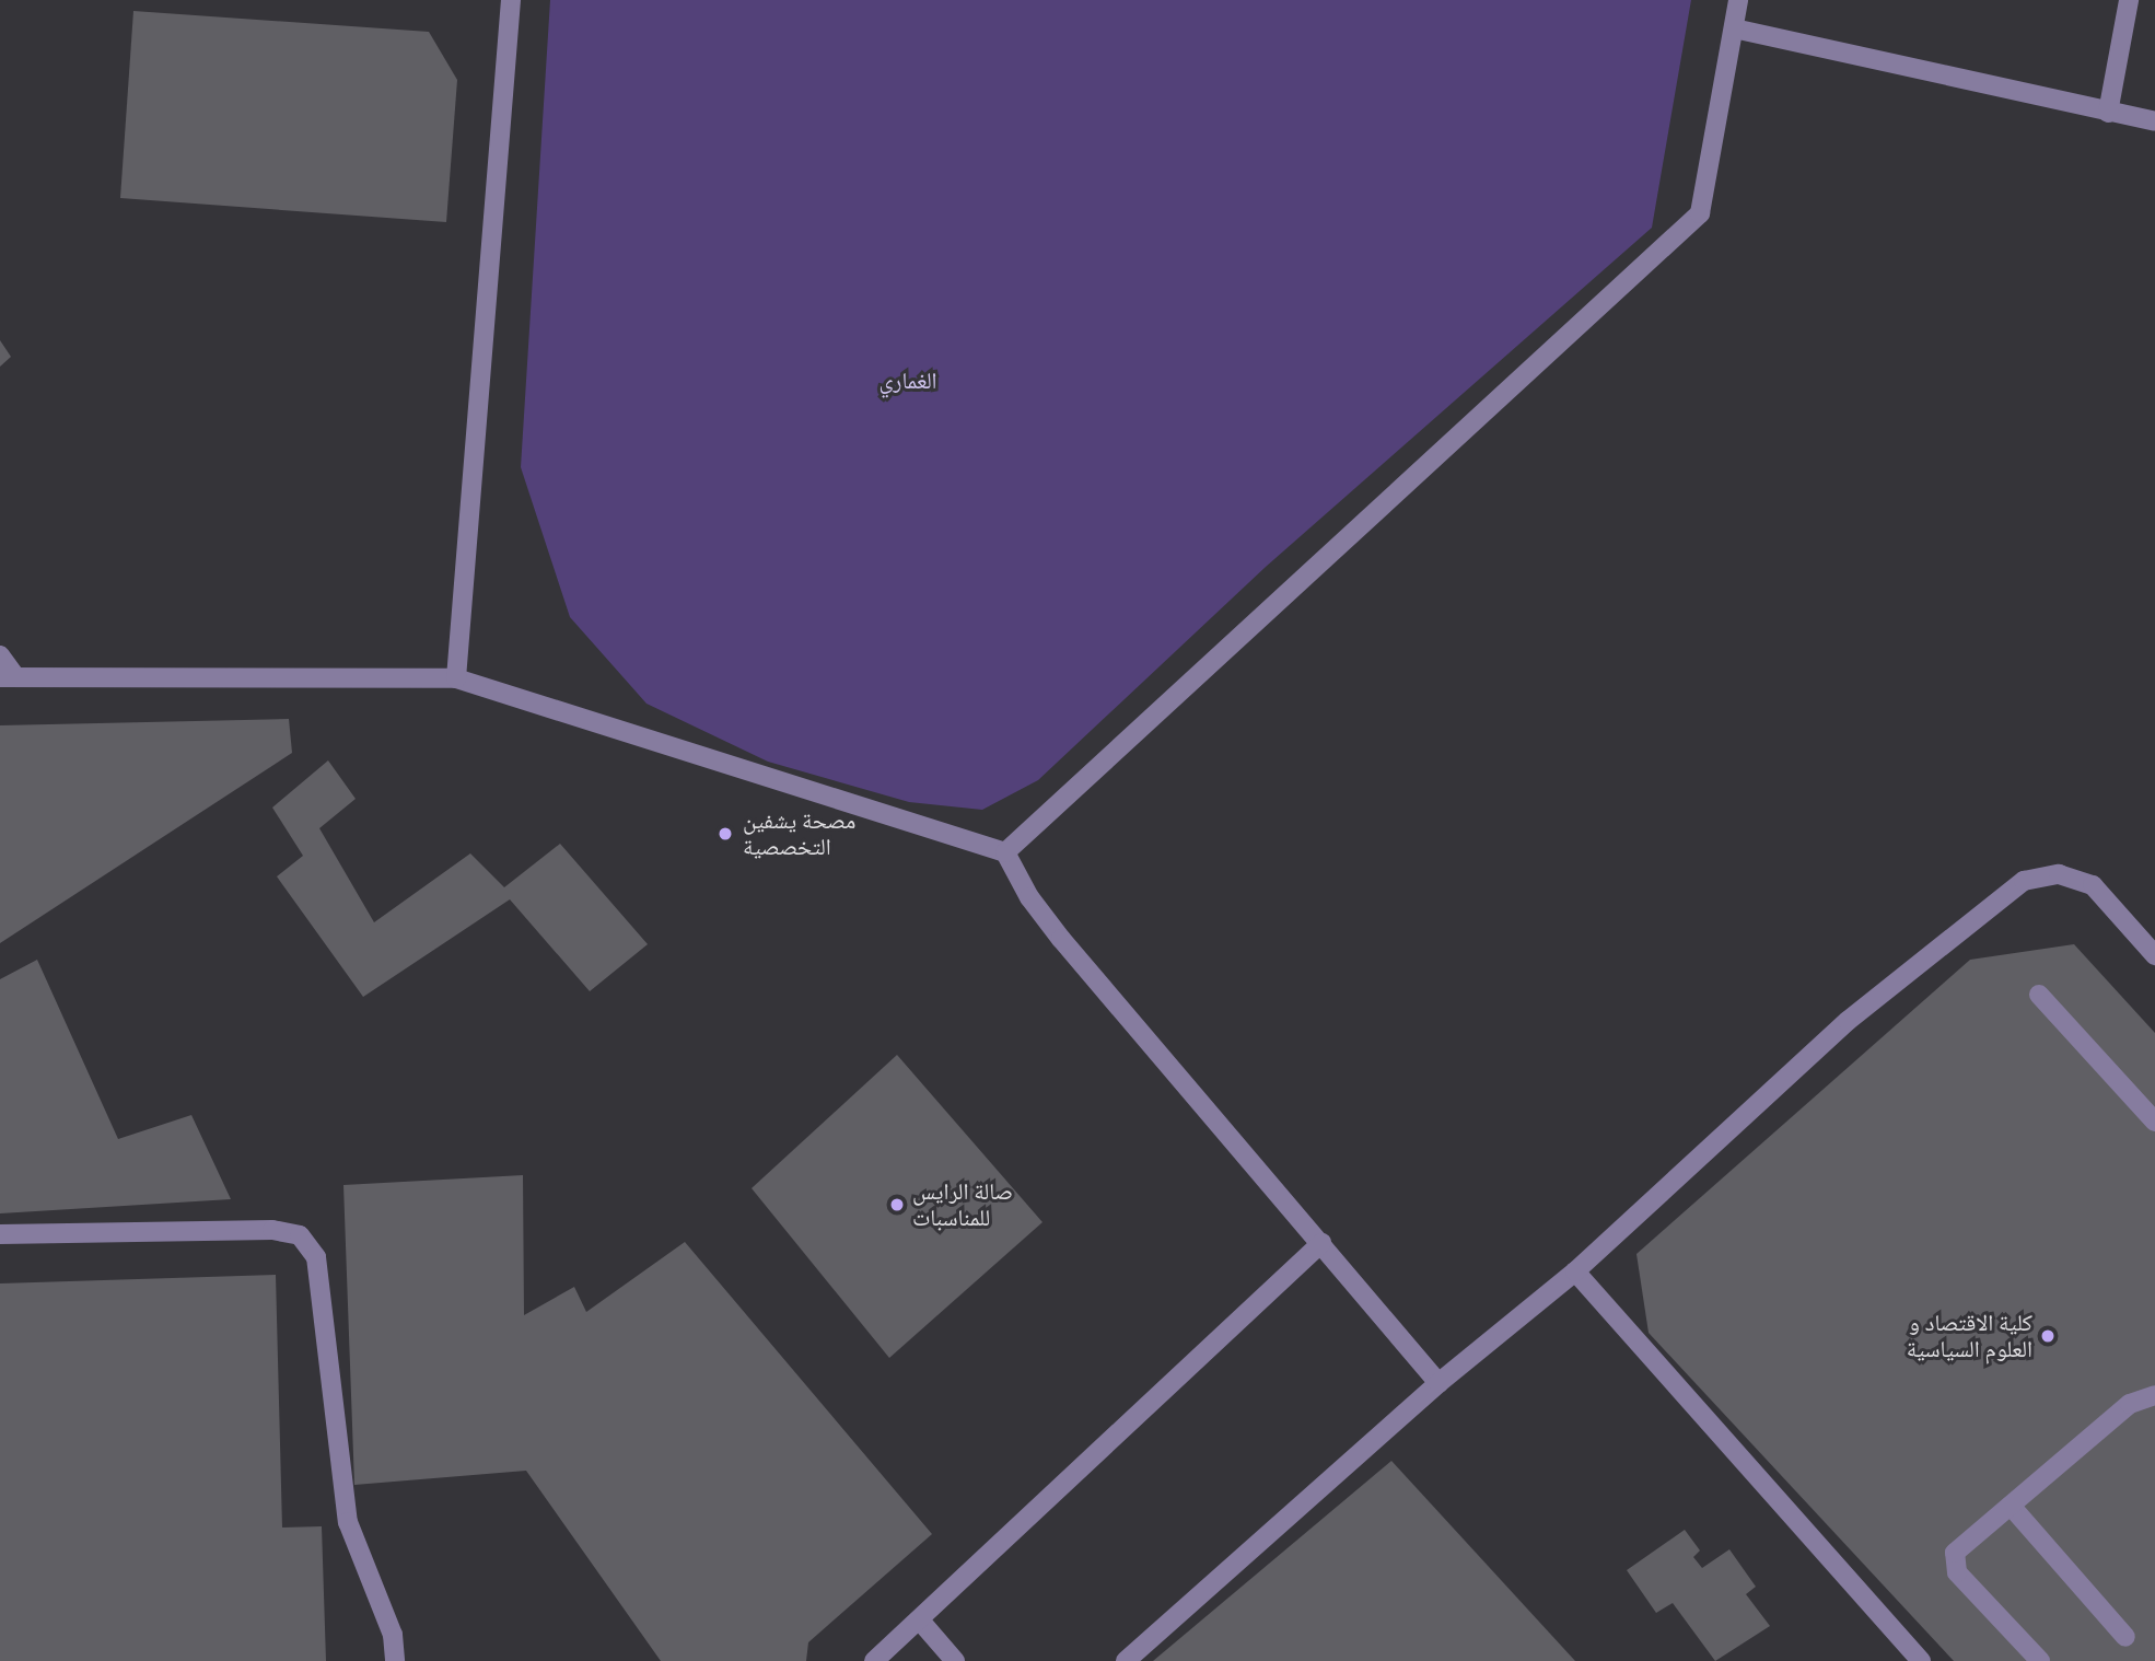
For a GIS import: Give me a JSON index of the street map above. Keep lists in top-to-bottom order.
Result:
{
  "parks": ["الغماري"],
  "places": ["مصحة يشفين التخصصية", "صالة الرايس للمناسبات", "كلية الاقتصاد و العلوم السياسية"]
}
